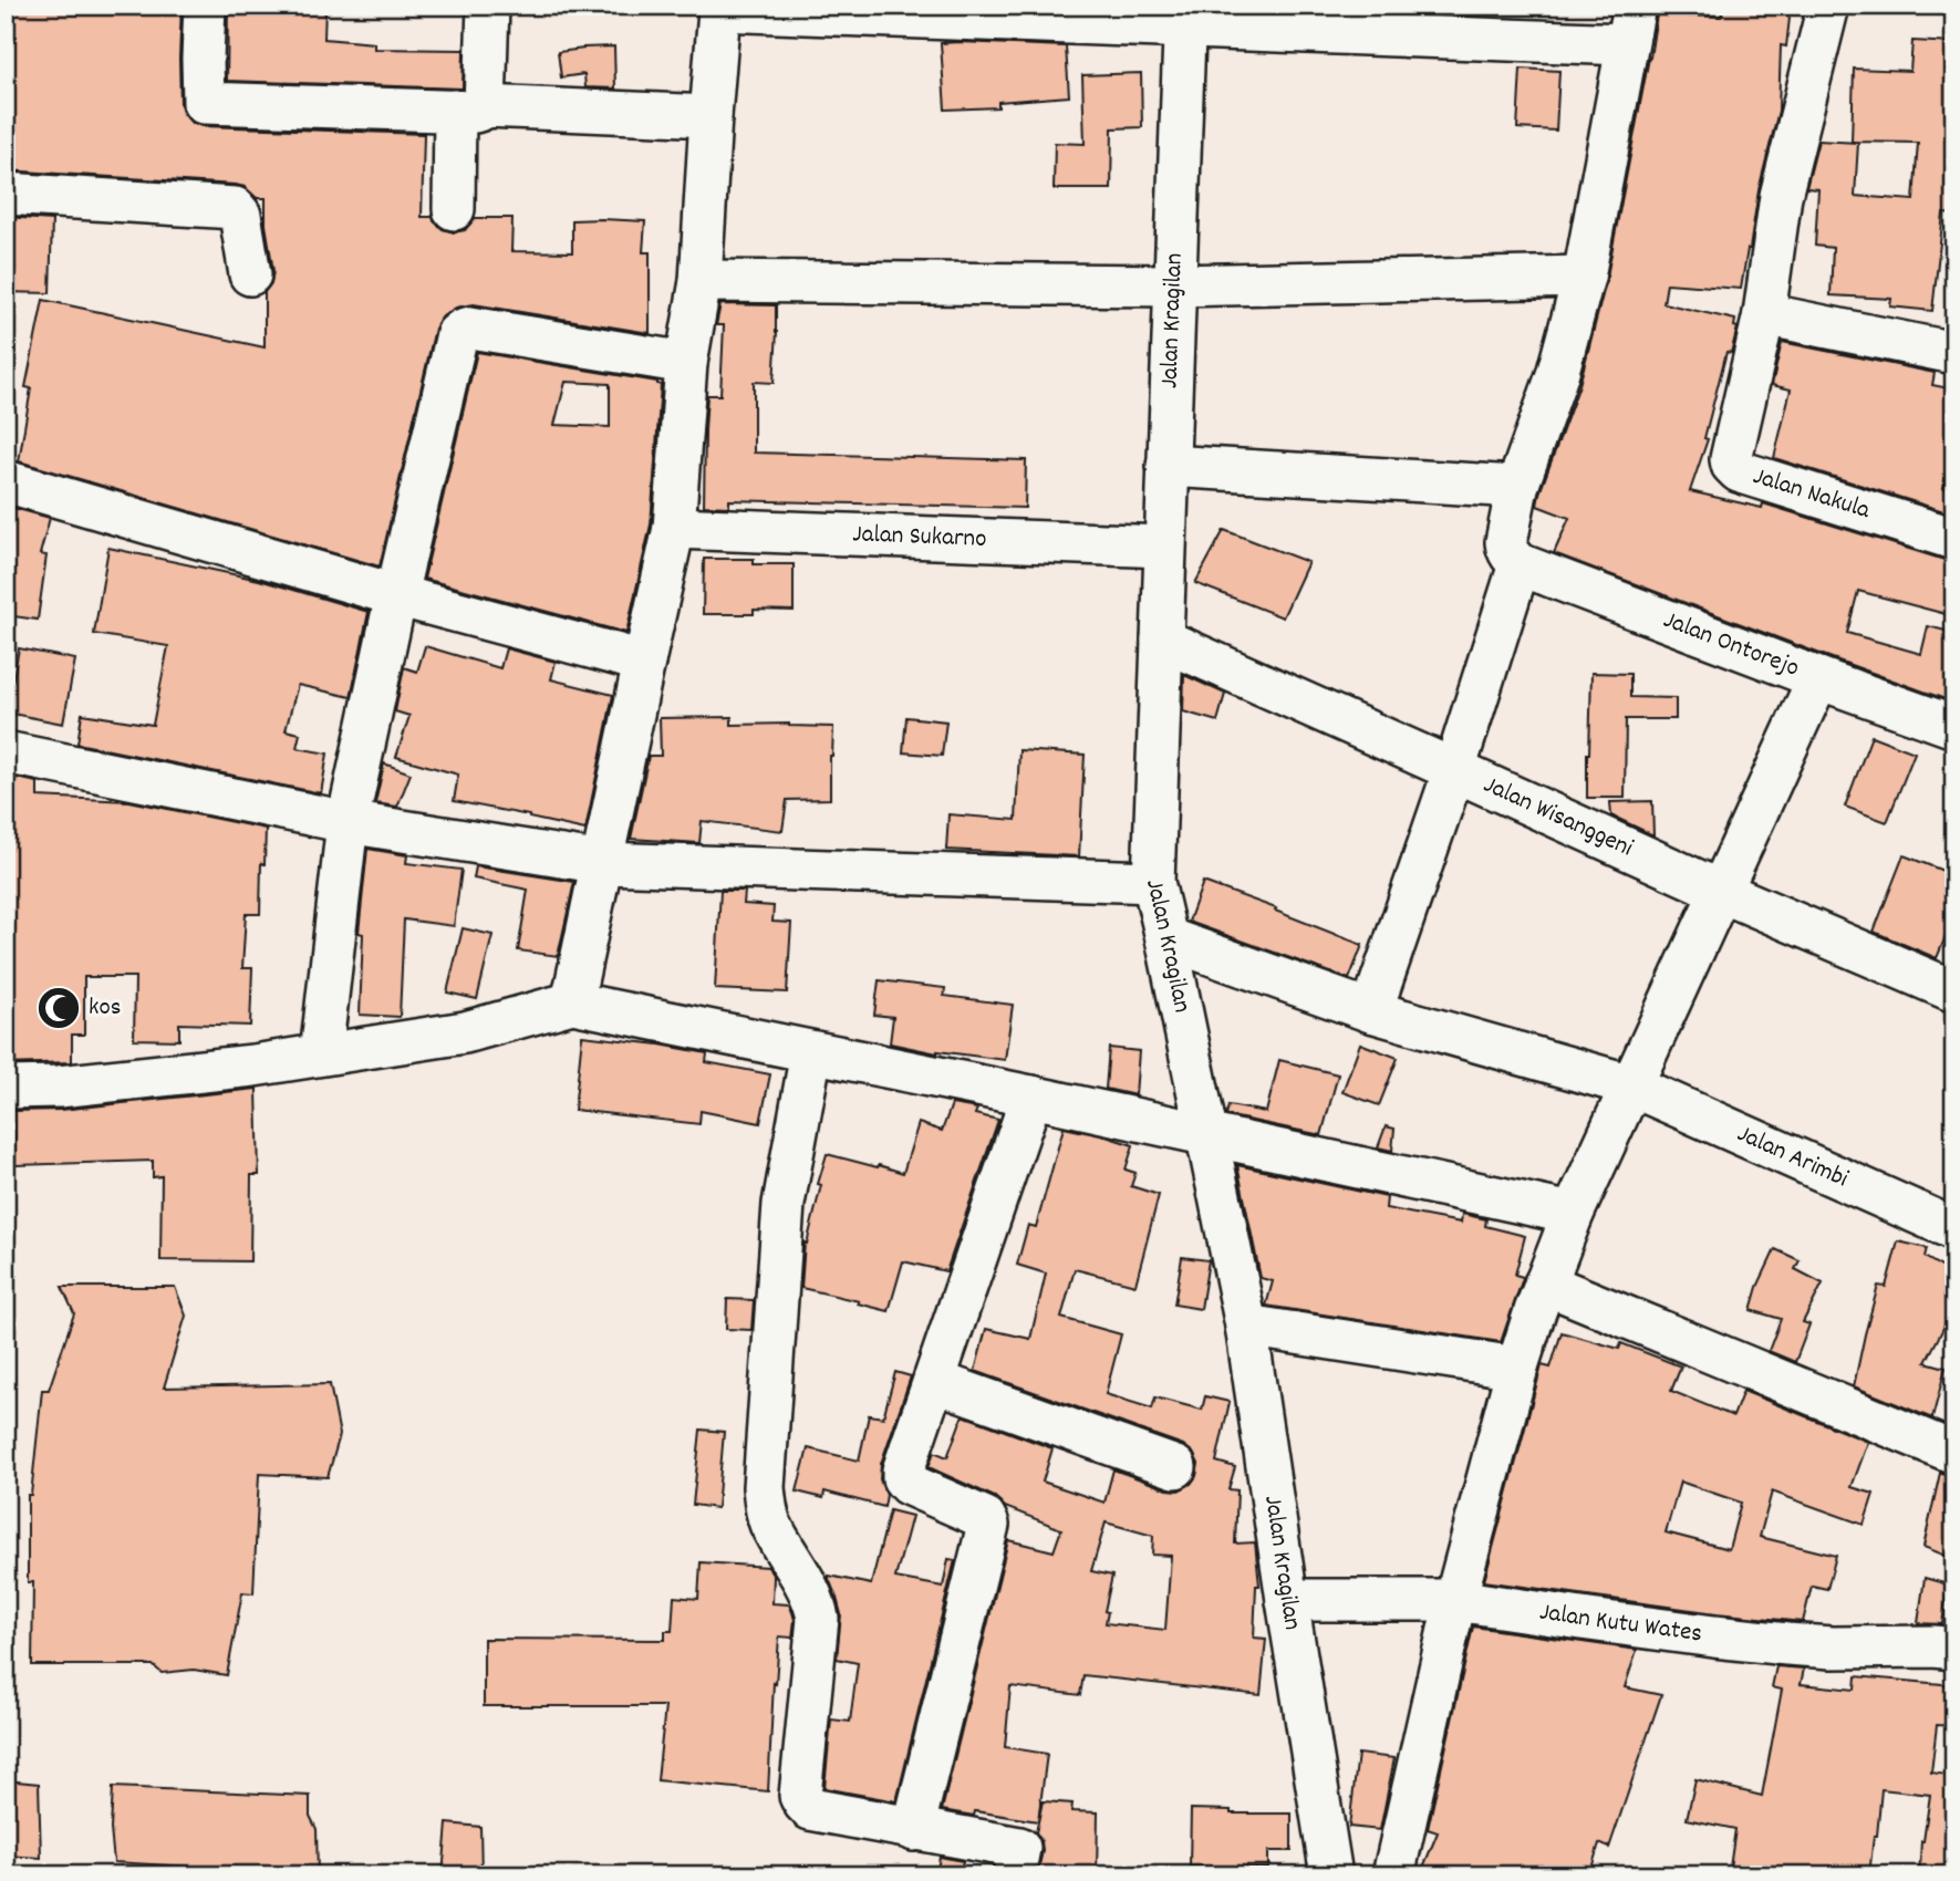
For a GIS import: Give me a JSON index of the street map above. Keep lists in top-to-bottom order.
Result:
{
  "streets": {
    "street": [
      "Jalan Kragilan",
      "Jalan Nakula",
      "Jalan Sukarno",
      "Jalan Ontorejo",
      "Jalan Wisanggeni",
      "Jalan Arimbi",
      "Jalan Kutu Wates"
    ]
  },
  "crossings": [
    ["Jalan Kragilan", "Jalan Sukarno"],
    ["Jalan Kragilan", "Jalan Wisanggeni"],
    ["Jalan Kragilan", "Jalan Arimbi"],
    ["Jalan Kragilan", "Jalan Kutu Wates"]
  ],
  "places": {
    "mosque": ["kos"]
  }
}
